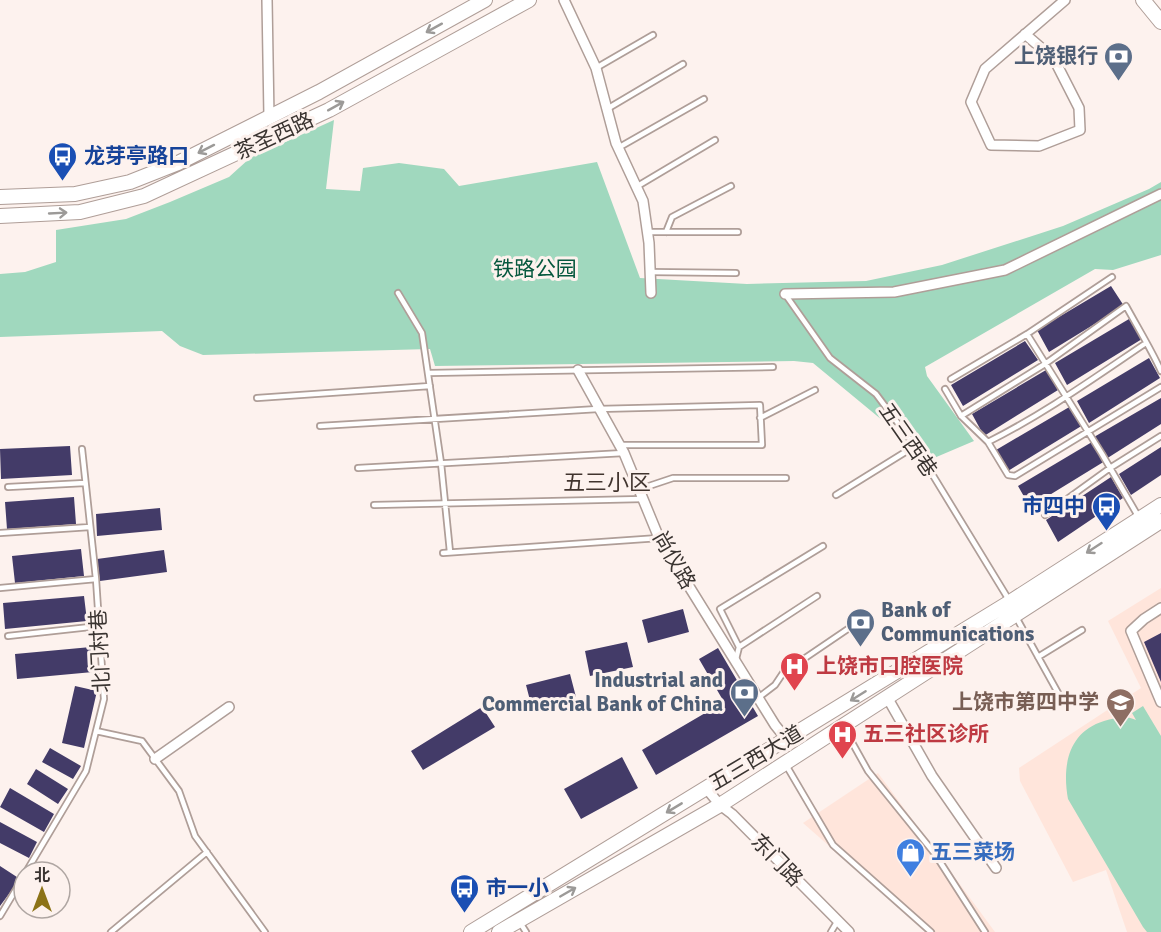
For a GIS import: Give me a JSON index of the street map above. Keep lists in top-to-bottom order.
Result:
{
  "streets": {
    "main road": ["茶圣西路", "五三西大道"],
    "street": ["尚仪路", "东门路"],
    "lane": ["五三西巷", "北门村巷"]
  },
  "crossings": [
    ["五三西巷", "五三西大道"],
    ["尚仪路", "五三西大道"],
    ["五三西大道", "东门路"]
  ],
  "districts": ["五三小区"],
  "parks": ["铁路公园"],
  "places": {
    "bank": ["上饶银行", "Bank of Communications", "Industrial and Commercial Bank of China"],
    "bus stop": ["龙芽亭路口", "市四中", "市一小"],
    "hospital": ["上饶市口腔医院", "五三社区诊所"],
    "school or university": ["上饶市第四中学"],
    "shop": ["五三菜场"]
  },
  "north": "top"
}
